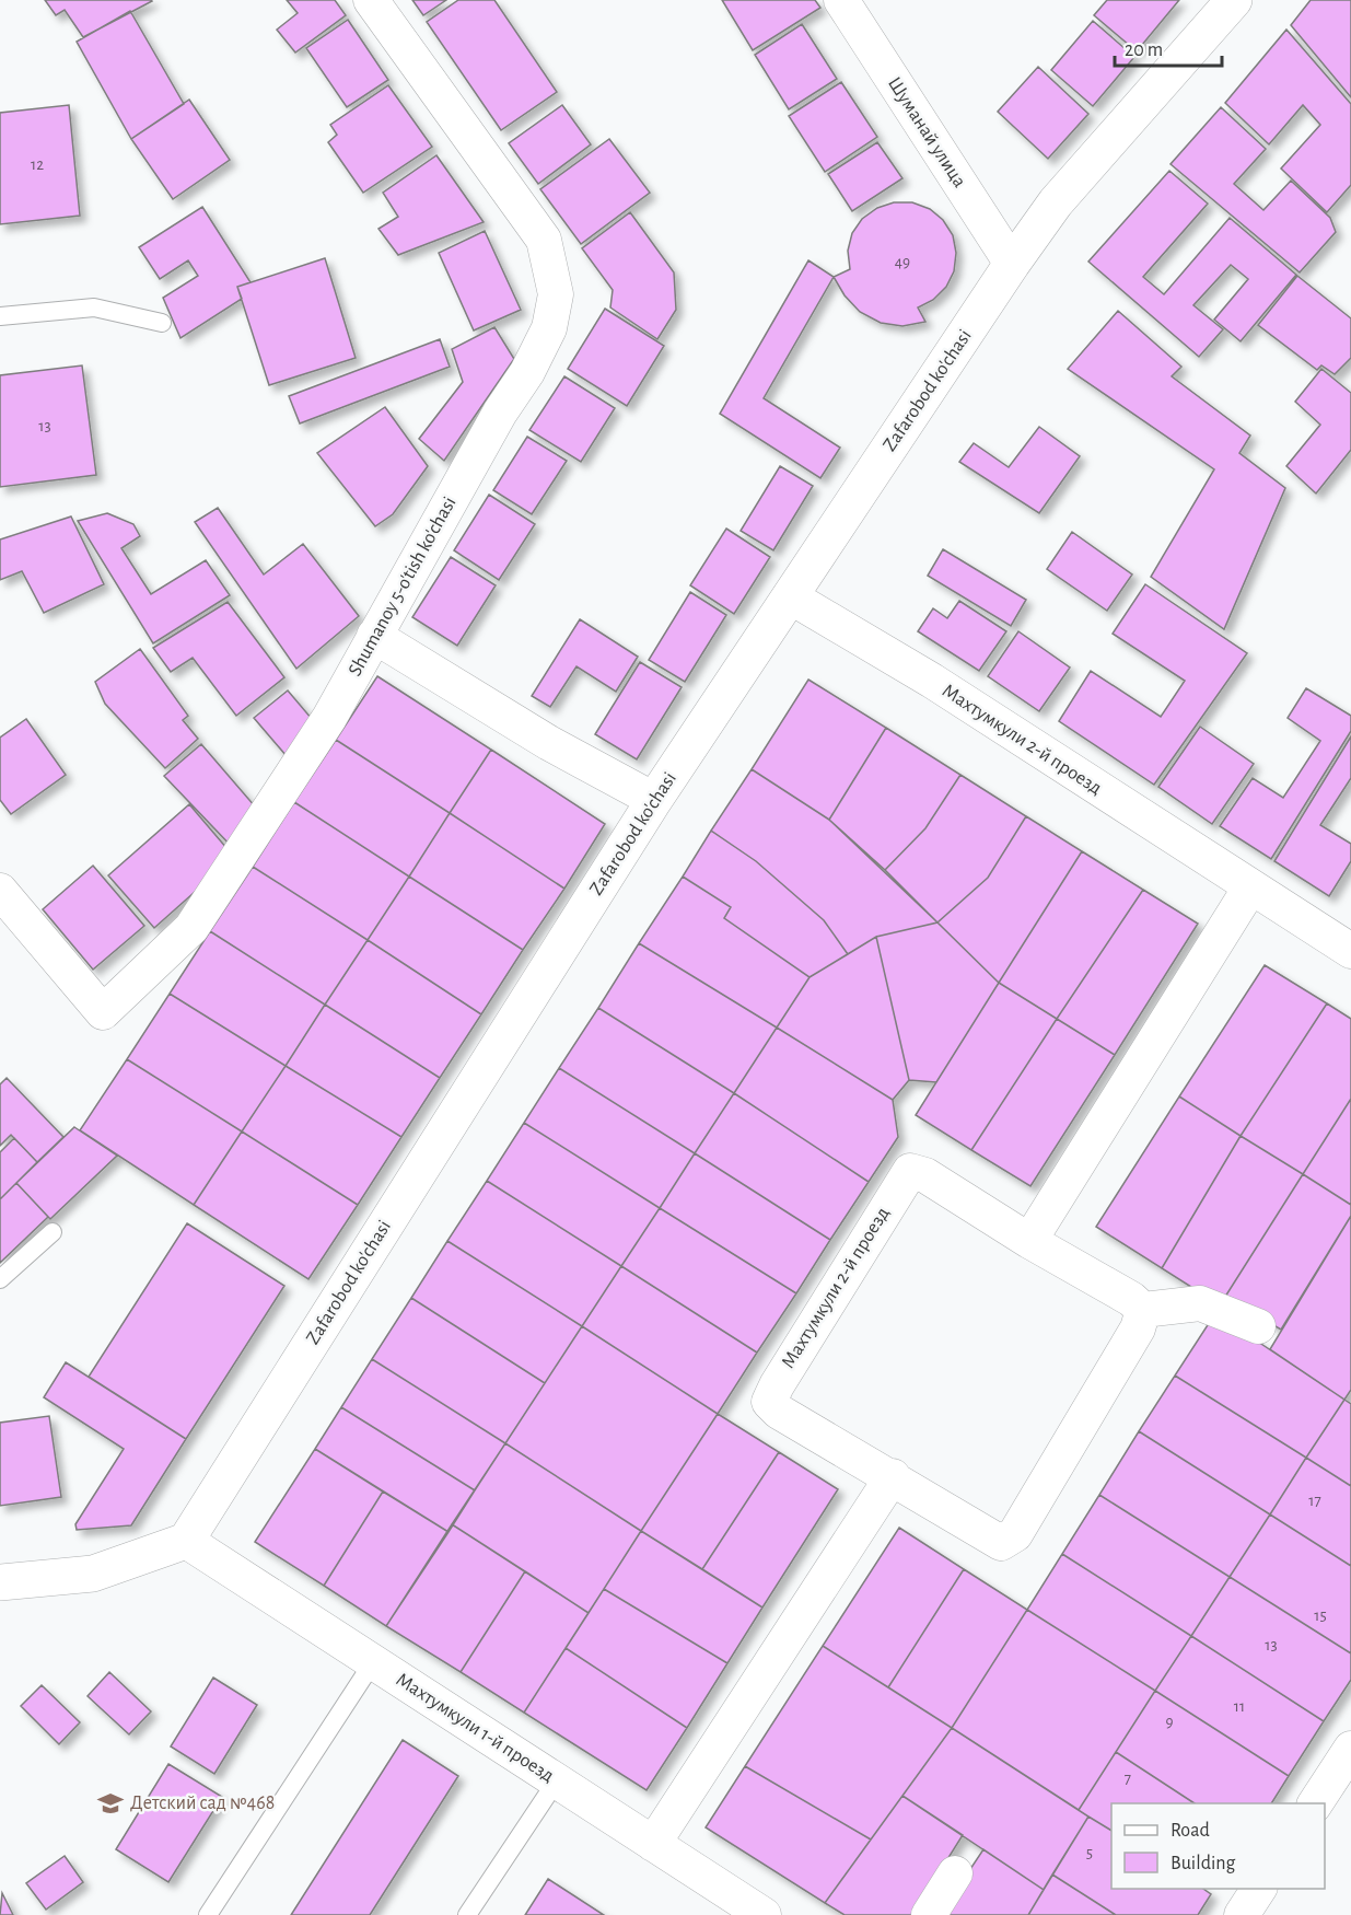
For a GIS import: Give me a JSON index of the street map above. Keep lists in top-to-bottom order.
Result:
{
  "streets": {
    "street": [
      "Шуманай улица",
      "Zafarobod ko'chasi",
      "Shumanoy 5-o'tish ko'chasi",
      "Махтумкули 2-й проезд",
      "Махтумкули 1-й проезд"
    ]
  },
  "crossings": [
    ["Шуманай улица", "Zafarobod ko'chasi"],
    ["Zafarobod ko'chasi", "Махтумкули 2-й проезд"],
    ["Zafarobod ko'chasi", "Махтумкули 1-й проезд"]
  ],
  "places": {
    "school or university": ["Детский сад №468"]
  },
  "house_numbers": [
    "12",
    "49",
    "13",
    "17",
    "15",
    "13",
    "11",
    "9",
    "7",
    "5"
  ],
  "legend": ["Road", "Building"],
  "scale_bar": "20 m"
}
